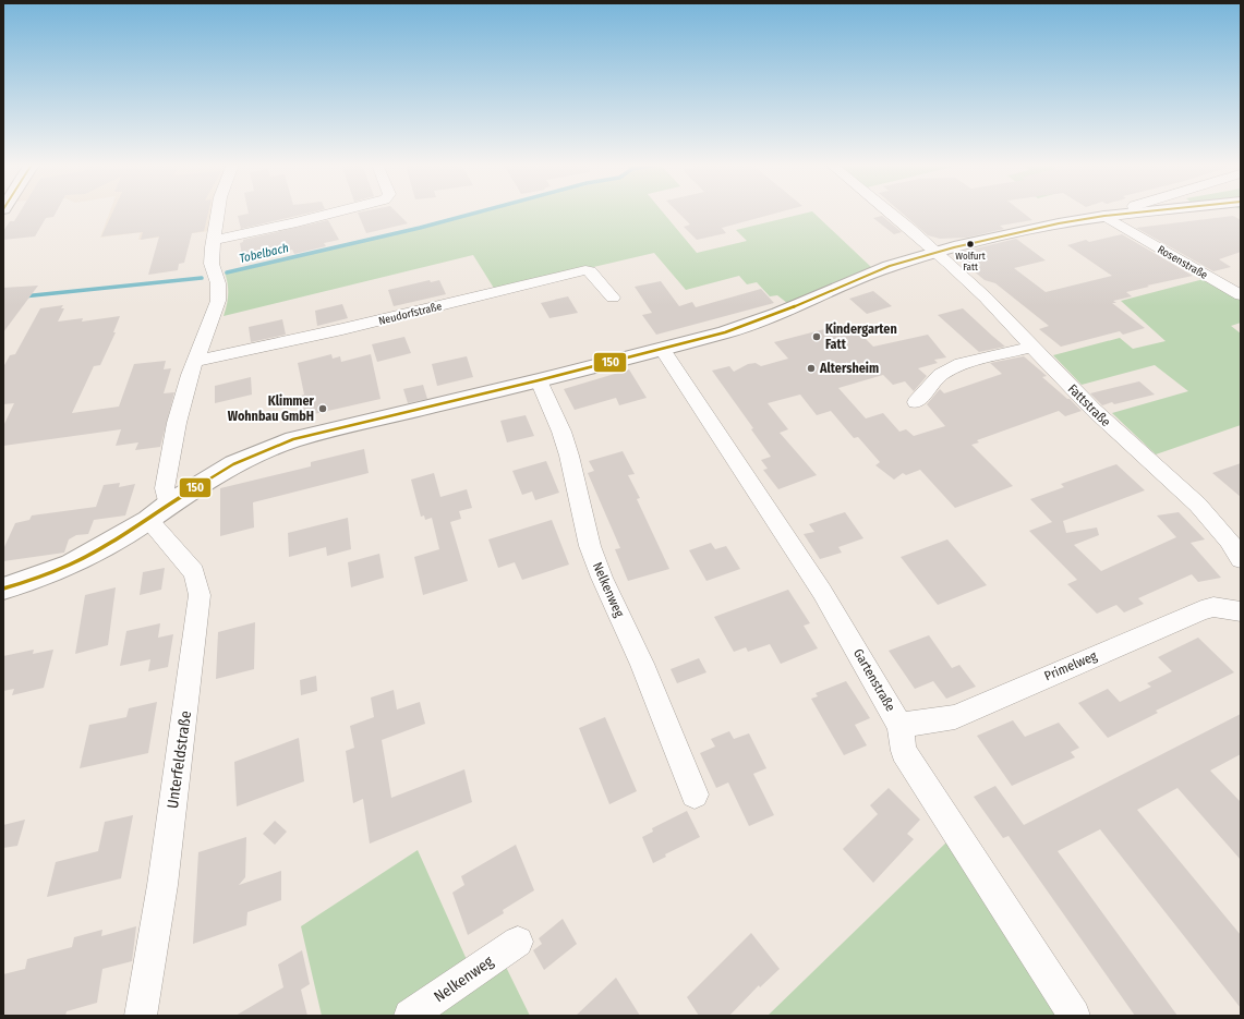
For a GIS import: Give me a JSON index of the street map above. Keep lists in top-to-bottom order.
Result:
{
  "streets": {
    "street": [
      "Rosenstraße",
      "Neudorfstraße",
      "Fattstraße",
      "Nelkenweg",
      "Primelweg",
      "Gartenstraße",
      "Unterfeldstraße"
    ]
  },
  "crossings": [
    ["Primelweg", "Gartenstraße"]
  ],
  "water": ["Tobelbach"],
  "places": [
    "Wolfurt Fatt",
    "Kindergarten Fatt",
    "Altersheim",
    "Klimmer Wohnbau GmbH"
  ],
  "lines": ["transit line 150"]
}
